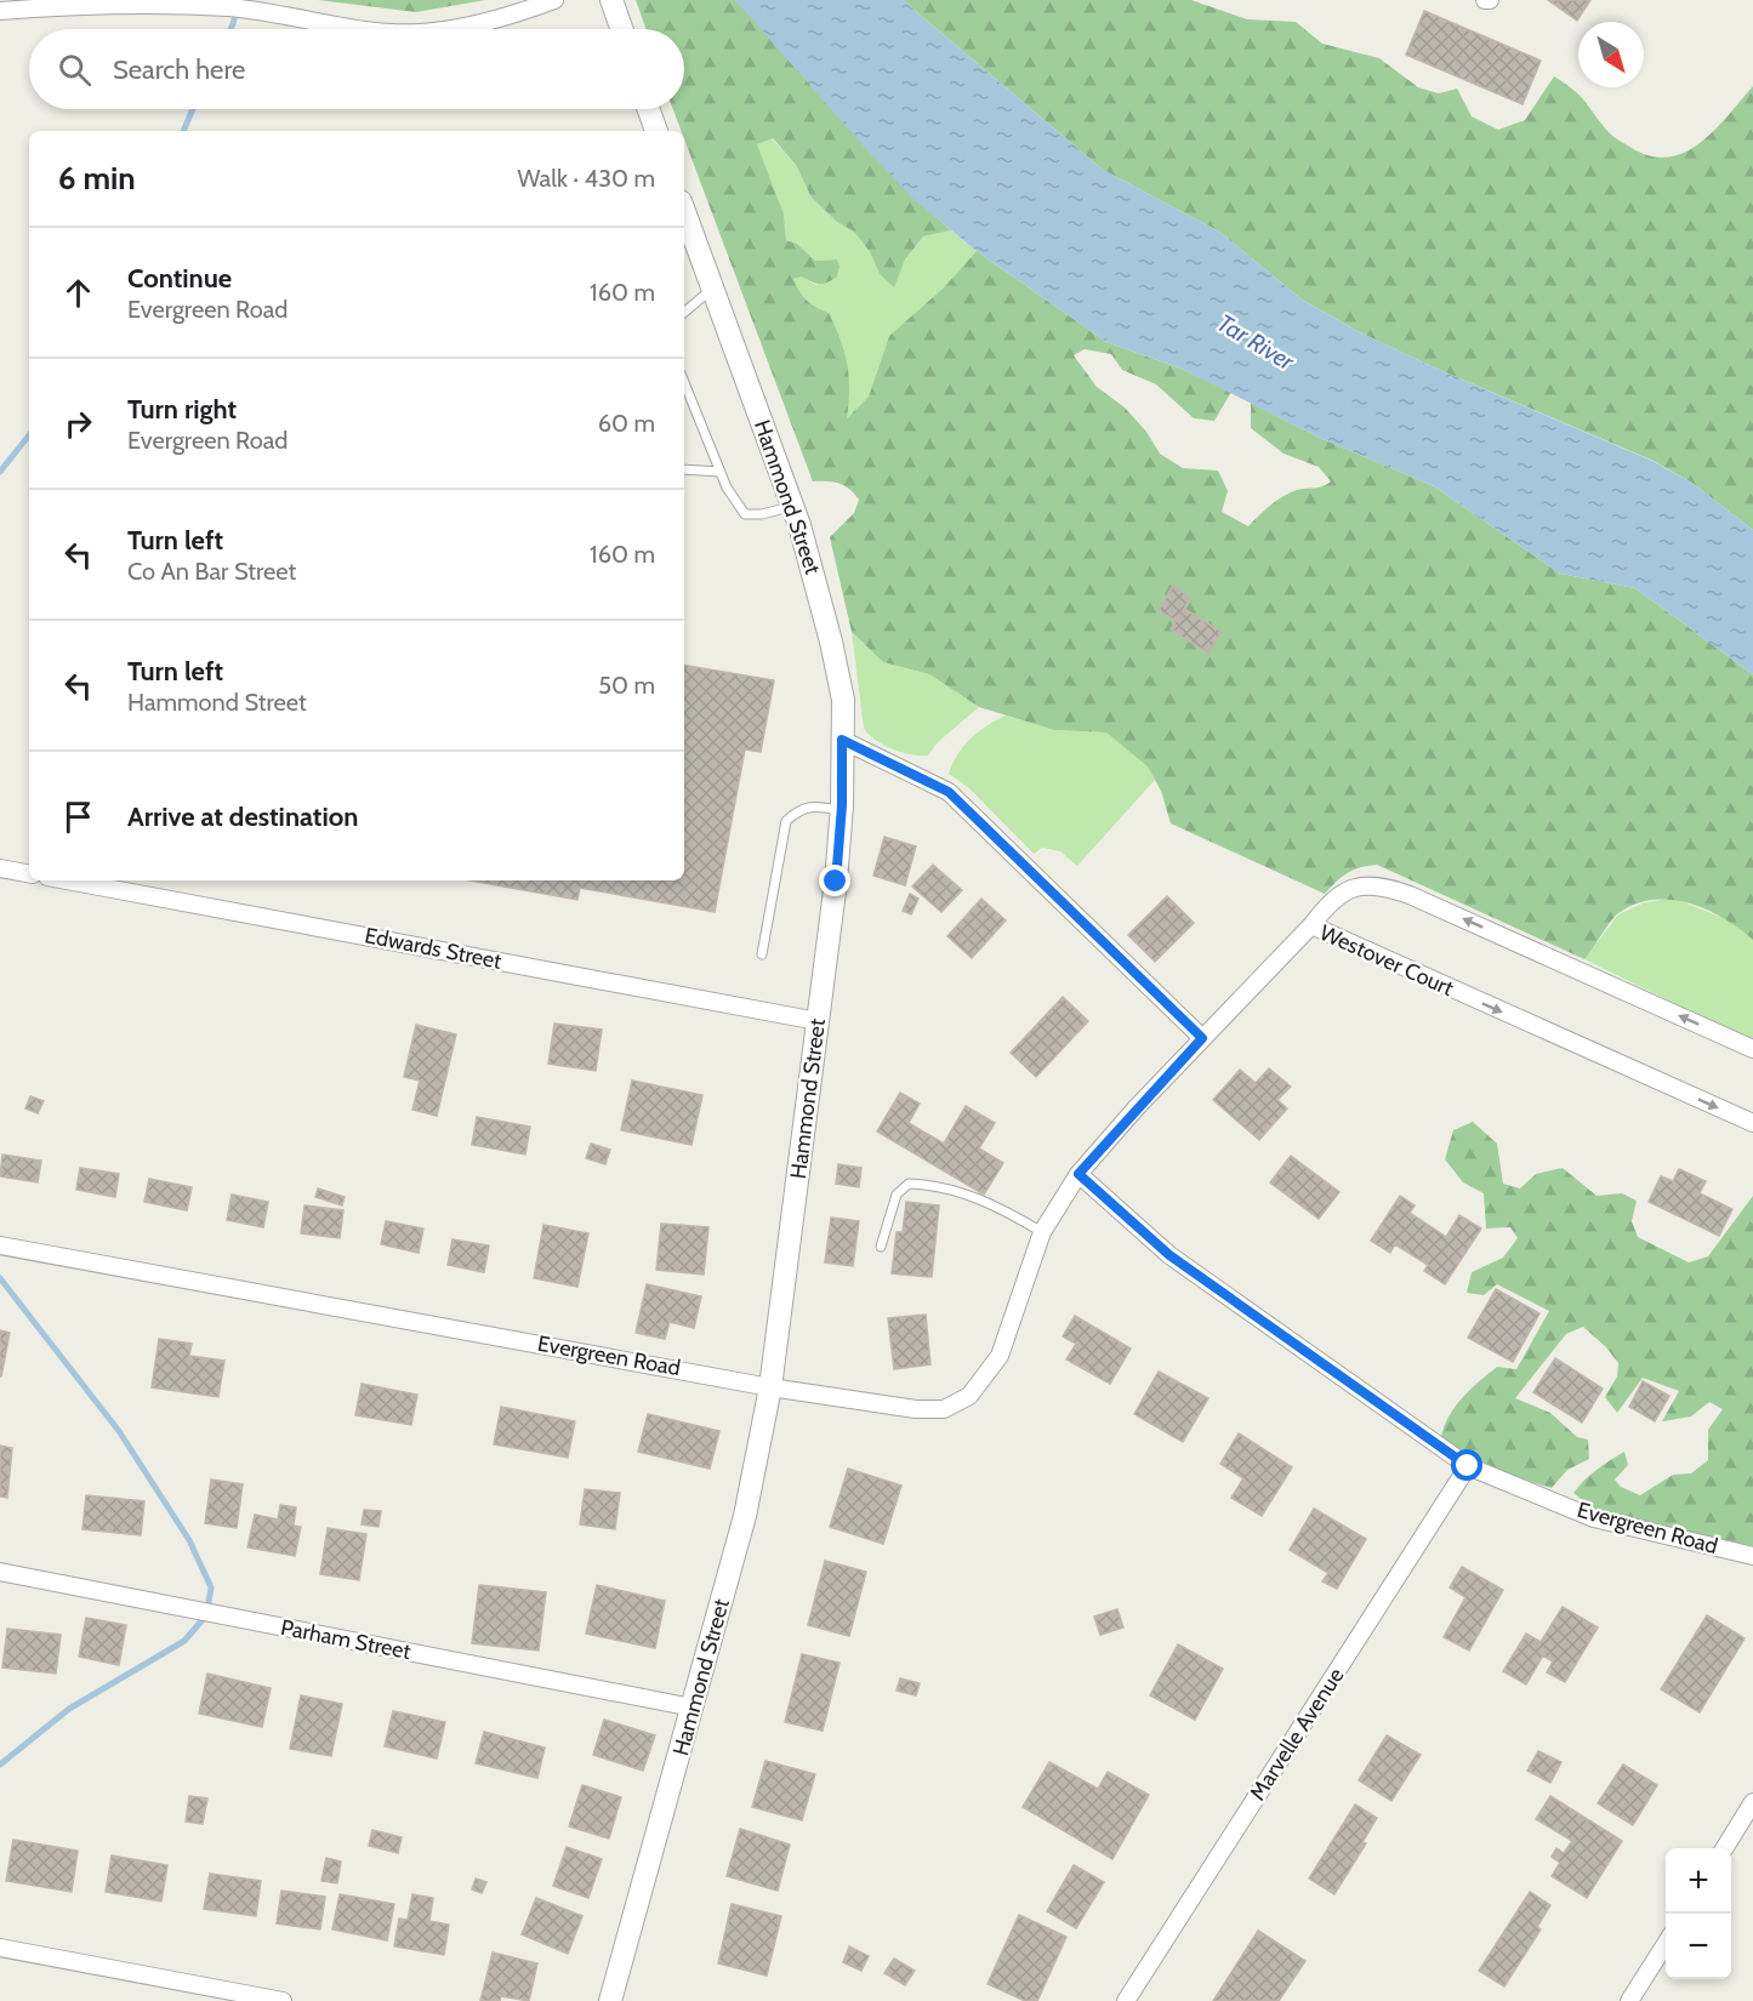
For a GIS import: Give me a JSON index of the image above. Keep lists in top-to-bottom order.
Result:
{
  "streets": {
    "street": [
      "Hammond Street",
      "Edwards Street",
      "Westover Court",
      "Evergreen Road",
      "Parham Street",
      "Marvelle Avenue"
    ]
  },
  "crossings": [
    ["Hammond Street", "Edwards Street"],
    ["Hammond Street", "Evergreen Road"],
    ["Hammond Street", "Parham Street"],
    ["Westover Court", "Evergreen Road"],
    ["Evergreen Road", "Marvelle Avenue"]
  ],
  "water": ["Tar River"],
  "north": "bottom right",
  "page": {
    "search": "Search here",
    "heading": ["6 min", "Walk · 430 m"],
    "list": [
      ["Continue", "Evergreen Road", "160 m"],
      ["Turn right", "Evergreen Road", "60 m"],
      ["Turn left", "Co An Bar Street", "160 m"],
      ["Turn left", "Hammond Street", "50 m"],
      "Arrive at destination"
    ],
    "map_buttons": ["+", "−"]
  }
}
